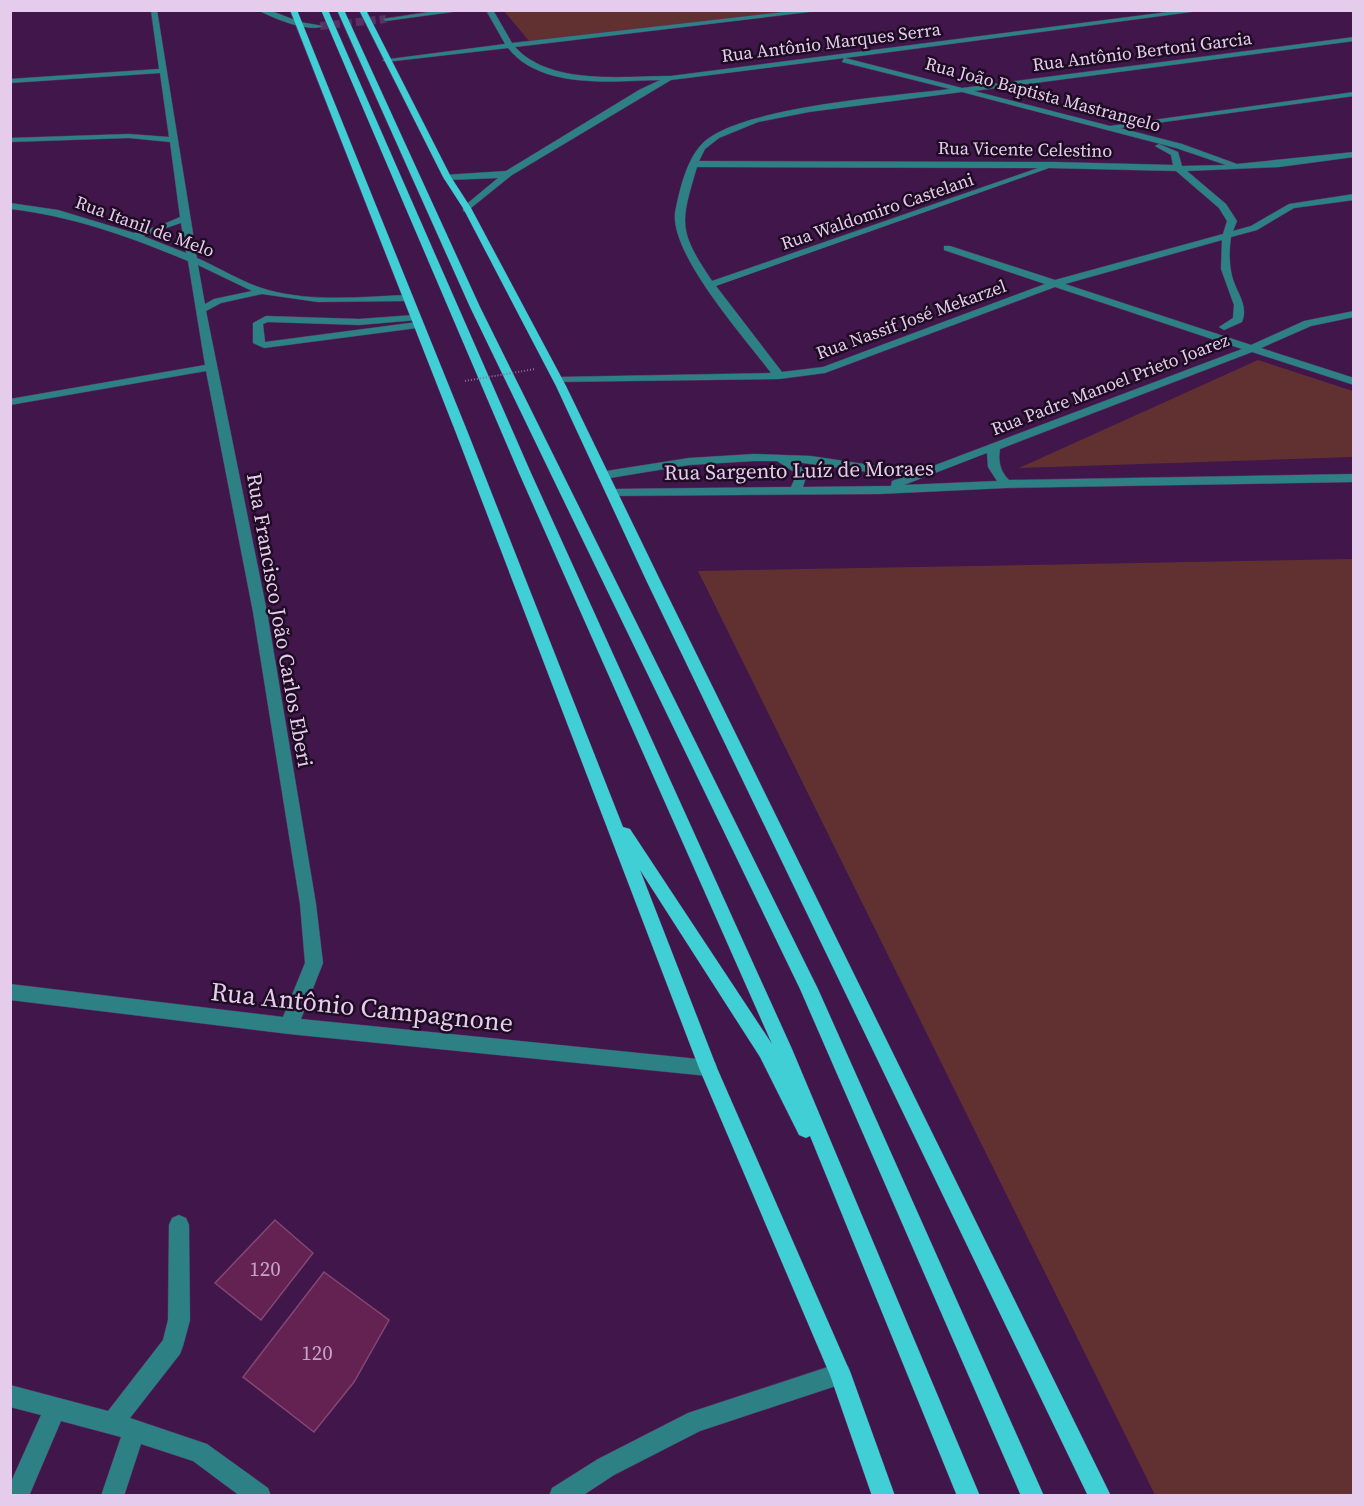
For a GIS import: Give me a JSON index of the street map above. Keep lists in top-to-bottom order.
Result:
{
  "streets": {
    "street": [
      "Rua Antônio Marques Serra",
      "Rua Antônio Bertoni Garcia",
      "Rua João Baptista Mastrangelo",
      "Rua Vicente Celestino",
      "Rua Waldomiro Castelani",
      "Rua Itanil de Melo",
      "Rua Nassif José Mekarzel",
      "Rua Padre Manoel Prieto Joarez",
      "Rua Sargento Luíz de Moraes",
      "Rua Francisco João Carlos Eberi",
      "Rua Antônio Campagnone"
    ]
  },
  "crossings": [
    ["Rua Antônio Marques Serra", "Rua João Baptista Mastrangelo"],
    ["Rua Antônio Bertoni Garcia", "Rua João Baptista Mastrangelo"],
    ["Rua Antônio Bertoni Garcia", "Rua Vicente Celestino"],
    ["Rua Antônio Bertoni Garcia", "Rua Waldomiro Castelani"],
    ["Rua Antônio Bertoni Garcia", "Rua Nassif José Mekarzel"],
    ["Rua João Baptista Mastrangelo", "Rua Vicente Celestino"],
    ["Rua Vicente Celestino", "Rua Waldomiro Castelani"],
    ["Rua Itanil de Melo", "Rua Francisco João Carlos Eberi"],
    ["Rua Padre Manoel Prieto Joarez", "Rua Sargento Luíz de Moraes"],
    ["Rua Francisco João Carlos Eberi", "Rua Antônio Campagnone"]
  ],
  "house_numbers": ["120", "120"]
}
